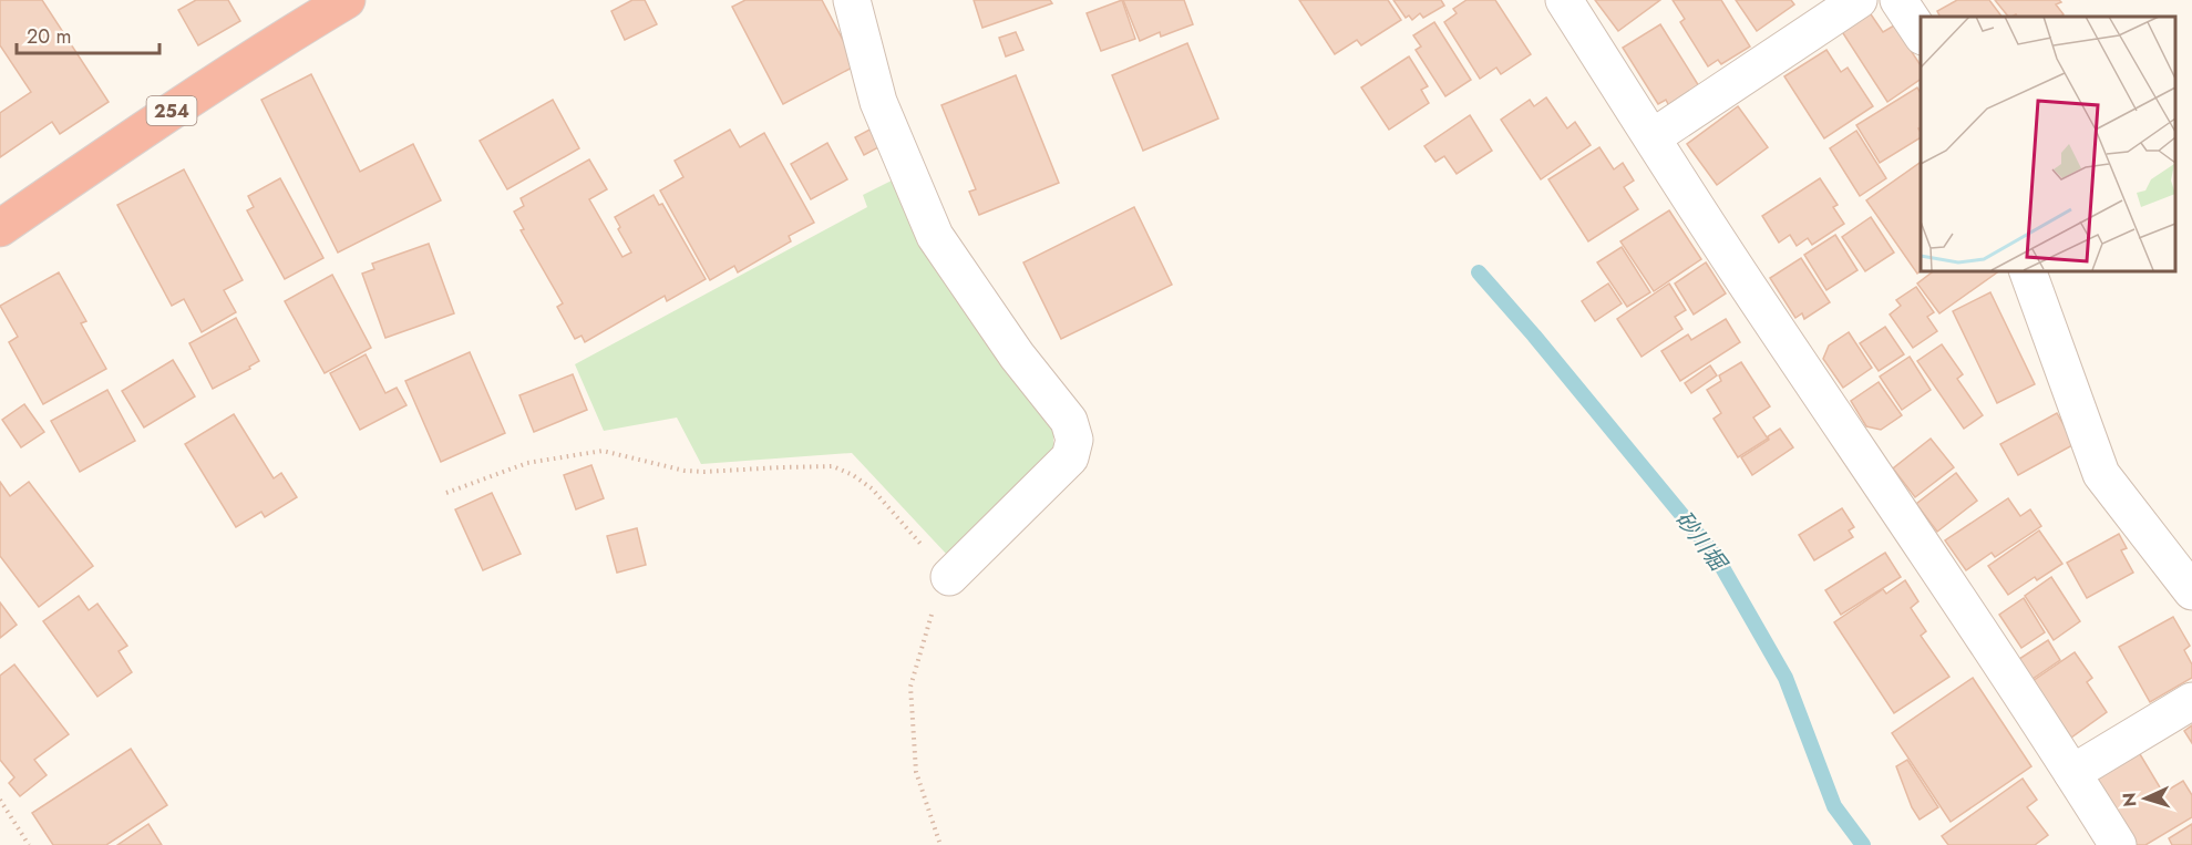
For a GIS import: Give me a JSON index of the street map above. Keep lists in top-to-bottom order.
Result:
{
  "streets": {
    "highway": ["254"]
  },
  "water": ["砂川堀"],
  "scale_bar": "20 m",
  "north": "left"
}
